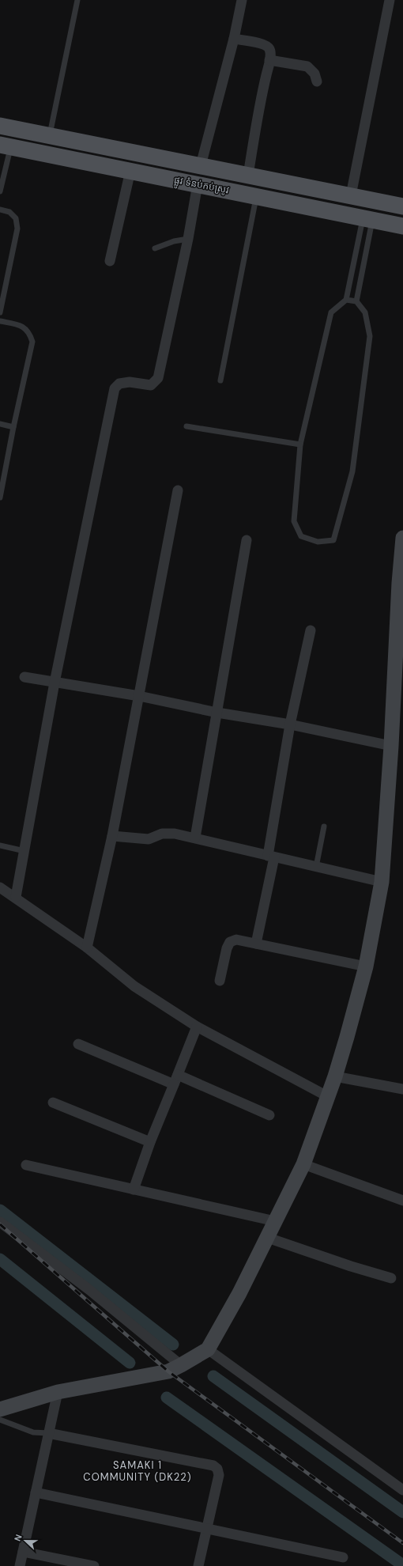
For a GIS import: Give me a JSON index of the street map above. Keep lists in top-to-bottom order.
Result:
{
  "streets": {
    "main road": ["ផ្លូវ ទំនប់កប់ស្រូវ"]
  },
  "districts": ["SAMAKI 1 COMMUNITY (DK22)"],
  "north": "left"
}
